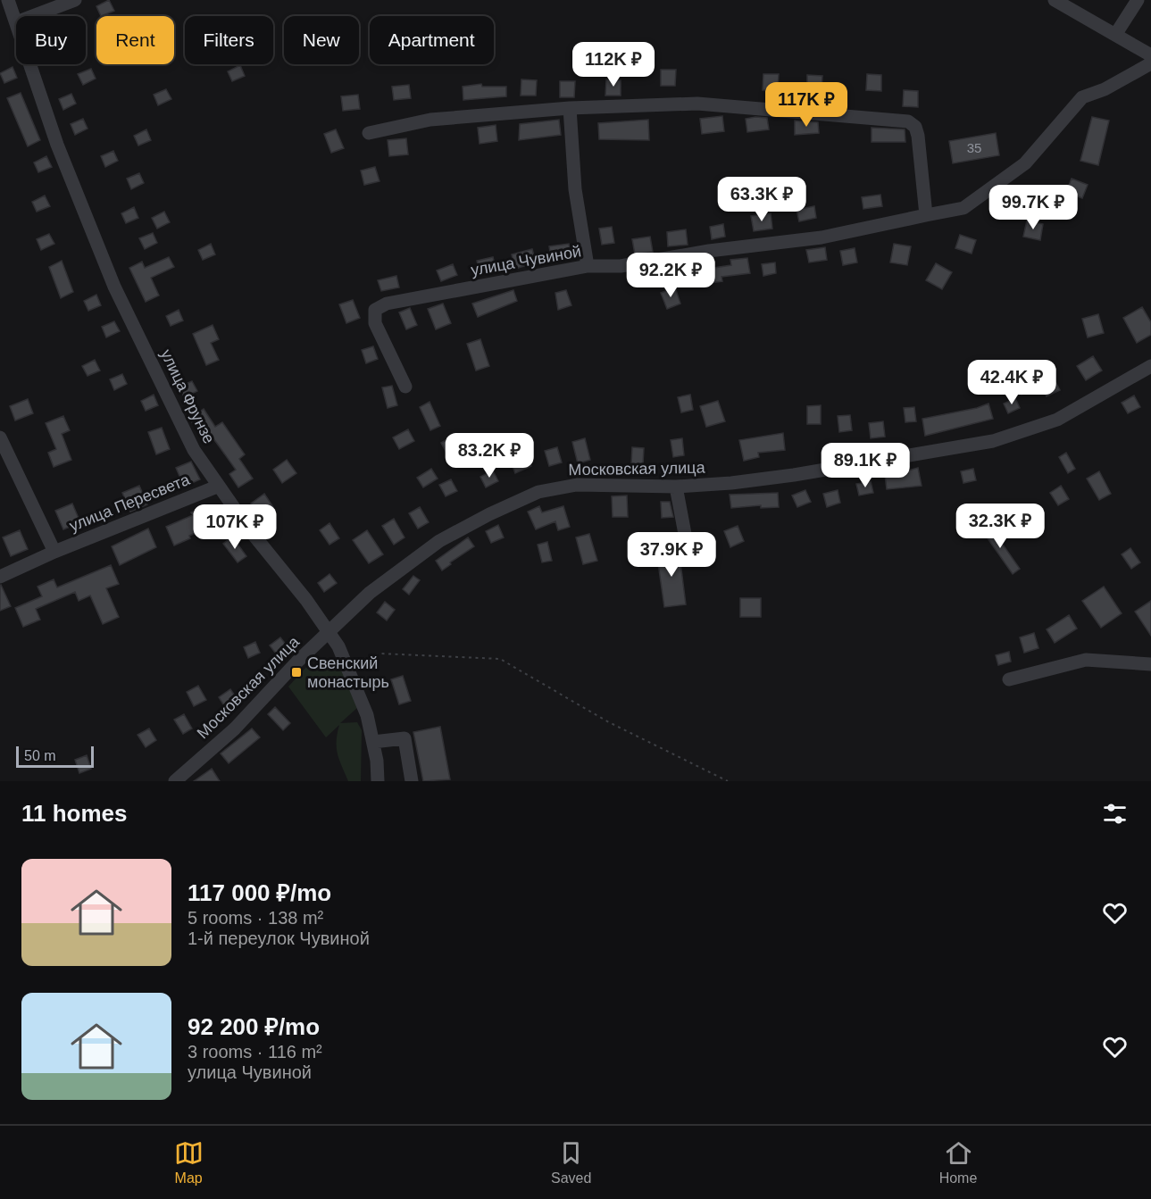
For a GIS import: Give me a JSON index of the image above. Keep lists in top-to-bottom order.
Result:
{
  "streets": {
    "street": [
      "улица Чувиной",
      "улица Фрунзе",
      "Московская улица",
      "улица Пересвета"
    ]
  },
  "crossings": [
    ["улица Фрунзе", "Московская улица"],
    ["улица Фрунзе", "улица Пересвета"]
  ],
  "places": {
    "transit": ["Свенский монастырь"]
  },
  "house_numbers": ["35"],
  "scale_bar": "50 m",
  "page": {
    "chip": [
      "Buy",
      "Rent",
      "Filters",
      "New",
      "Apartment"
    ],
    "price": [
      "112K ₽",
      "117K ₽",
      "63.3K ₽",
      "99.7K ₽",
      "92.2K ₽",
      "42.4K ₽",
      "83.2K ₽",
      "89.1K ₽",
      "32.3K ₽",
      "107K ₽",
      "37.9K ₽"
    ],
    "scale": "50 m",
    "heading": "11 homes",
    "list": [
      {
        "name": "117 000 ₽/mo",
        "note": "5 rooms · 138 m² · 1-й переулок Чувиной"
      },
      {
        "name": "92 200 ₽/mo",
        "note": "3 rooms · 116 m² · улица Чувиной"
      }
    ],
    "tabs": ["Map", "Saved", "Home"]
  }
}
